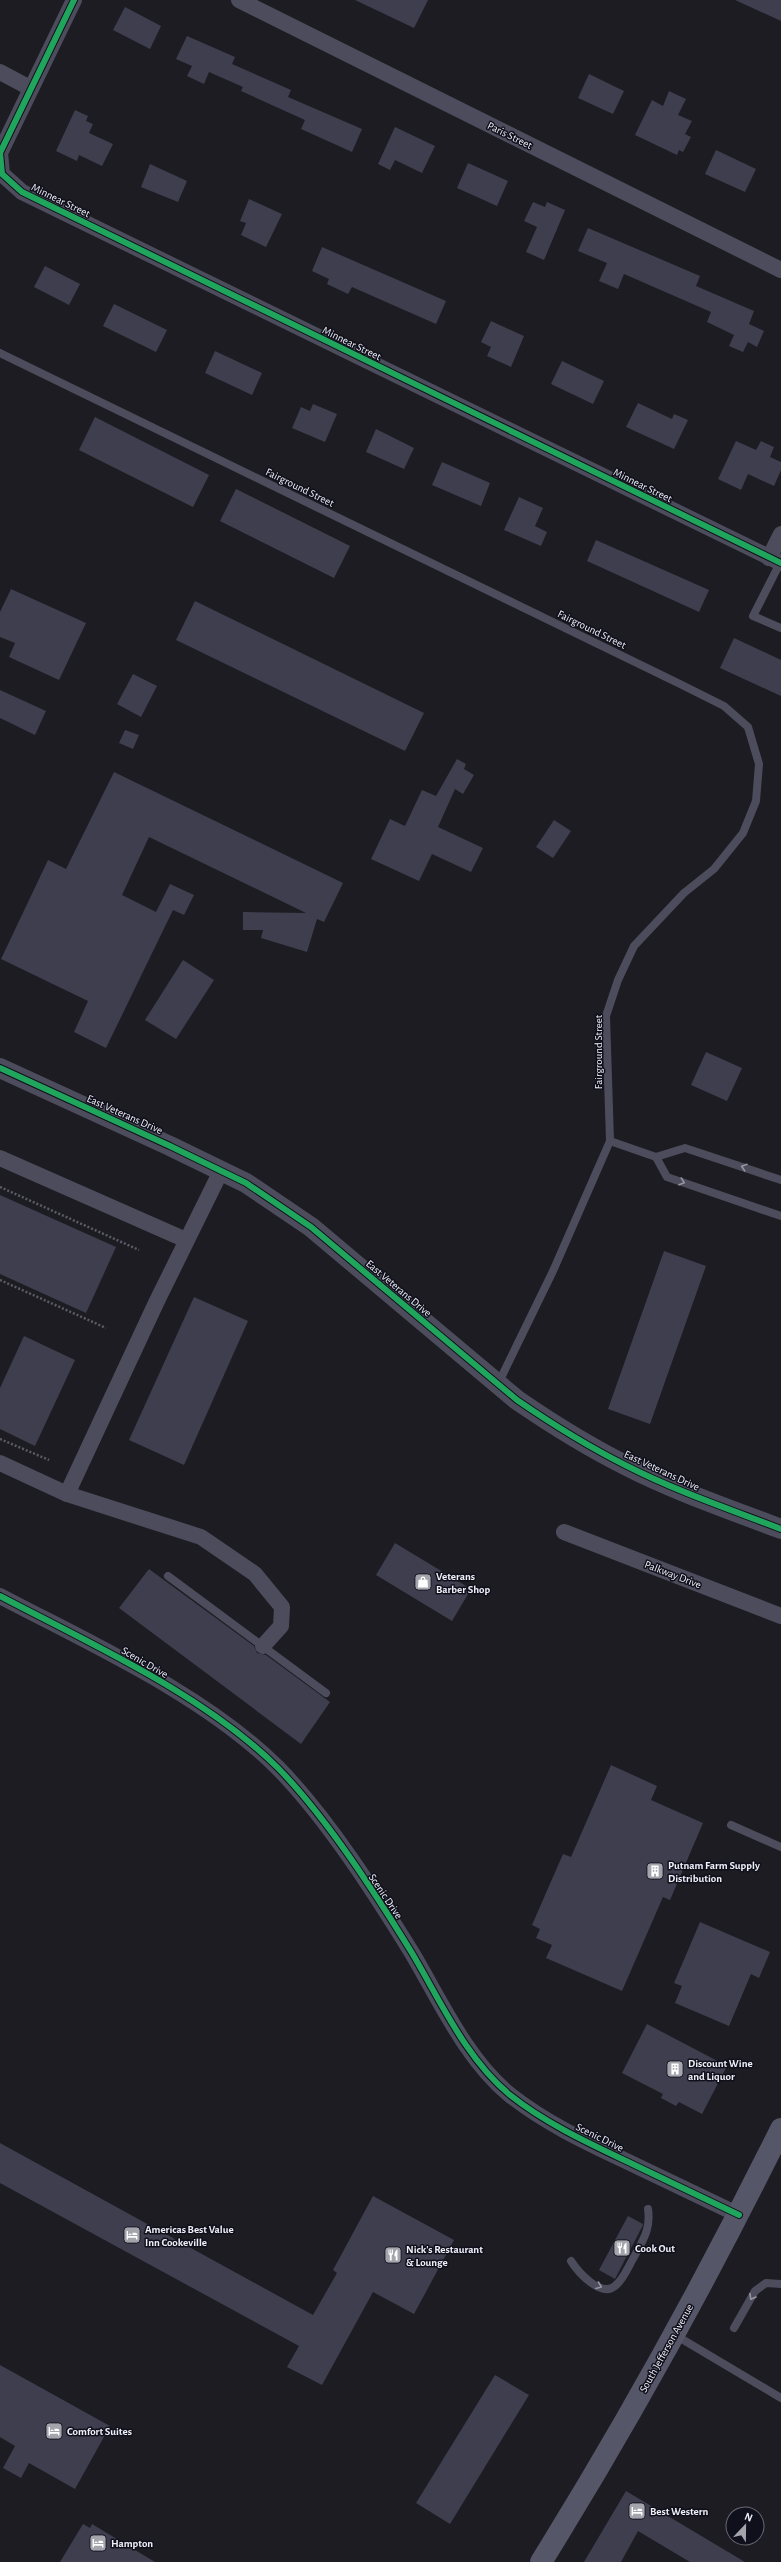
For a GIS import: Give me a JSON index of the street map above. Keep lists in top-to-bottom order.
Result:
{
  "streets": {
    "main road": ["South Jefferson Avenue"],
    "street": [
      "Paris Street",
      "Minnear Street",
      "East Veterans Drive",
      "Palkway Drive",
      "Scenic Drive"
    ],
    "lane": ["Fairground Street"]
  },
  "crossings": [
    ["Fairground Street", "East Veterans Drive"],
    ["Scenic Drive", "South Jefferson Avenue"]
  ],
  "places": {
    "shop": ["Veterans Barber Shop"],
    "building": ["Putnam Farm Supply Distribution", "Discount Wine and Liquor"],
    "hotel": [
      "Americas Best Value Inn Cookeville",
      "Comfort Suites",
      "Best Western",
      "Hampton"
    ],
    "restaurant": ["Cook Out", "Nick's Restaurant & Lounge"]
  },
  "north": "top"
}
